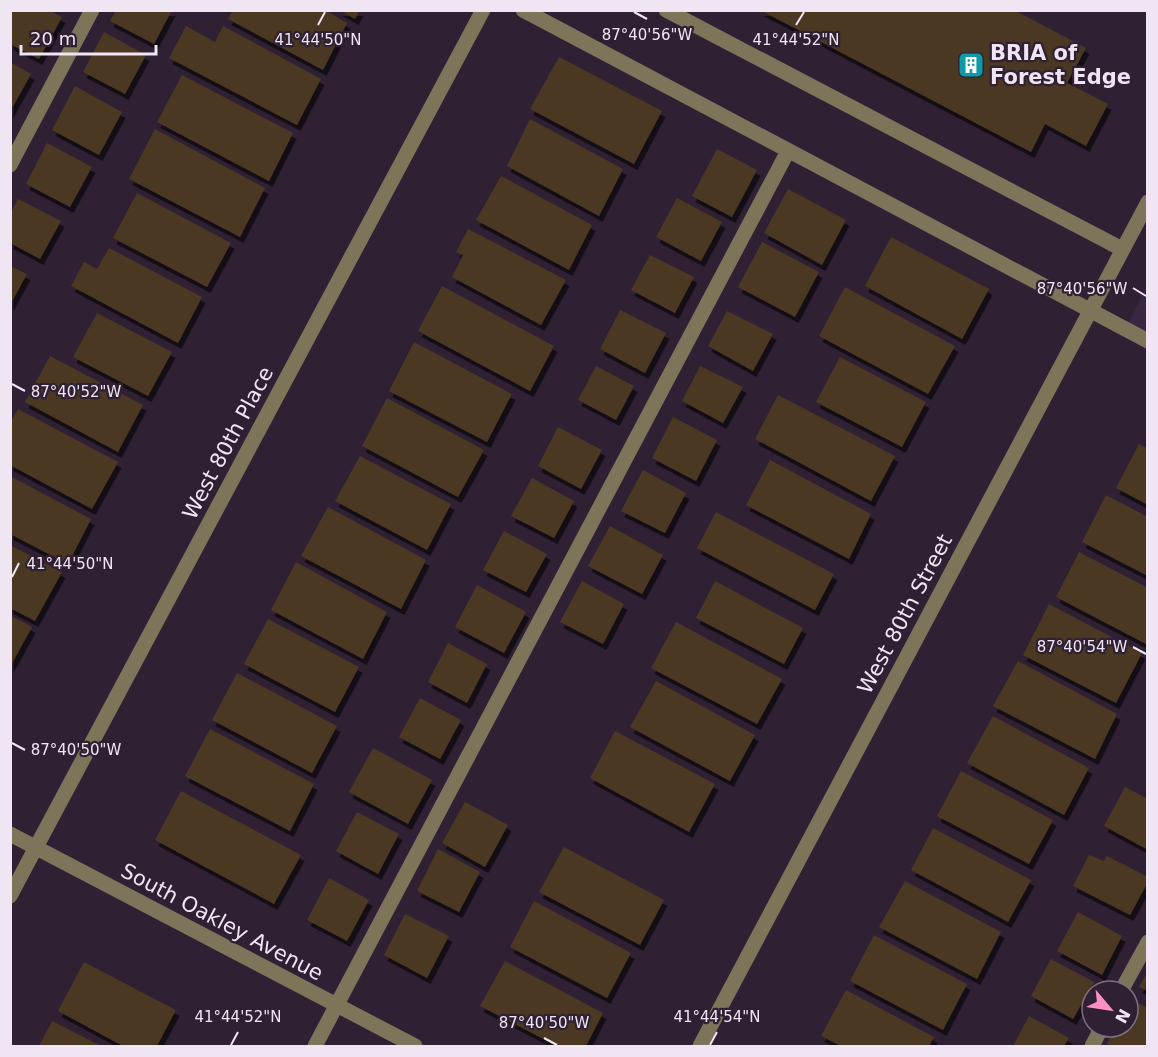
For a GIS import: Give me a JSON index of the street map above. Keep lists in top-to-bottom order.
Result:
{
  "streets": {
    "street": ["West 80th Place", "West 80th Street", "South Oakley Avenue"]
  },
  "crossings": [
    ["West 80th Place", "South Oakley Avenue"]
  ],
  "places": {
    "building": ["BRIA of Forest Edge"]
  },
  "scale_bar": "20 m",
  "north": "bottom right",
  "coordinates": [
    "87°40'56\"W",
    "41°44'50\"N",
    "41°44'52\"N",
    "87°40'52\"W",
    "87°40'54\"W",
    "87°40'50\"W",
    "41°44'54\"N"
  ]
}
